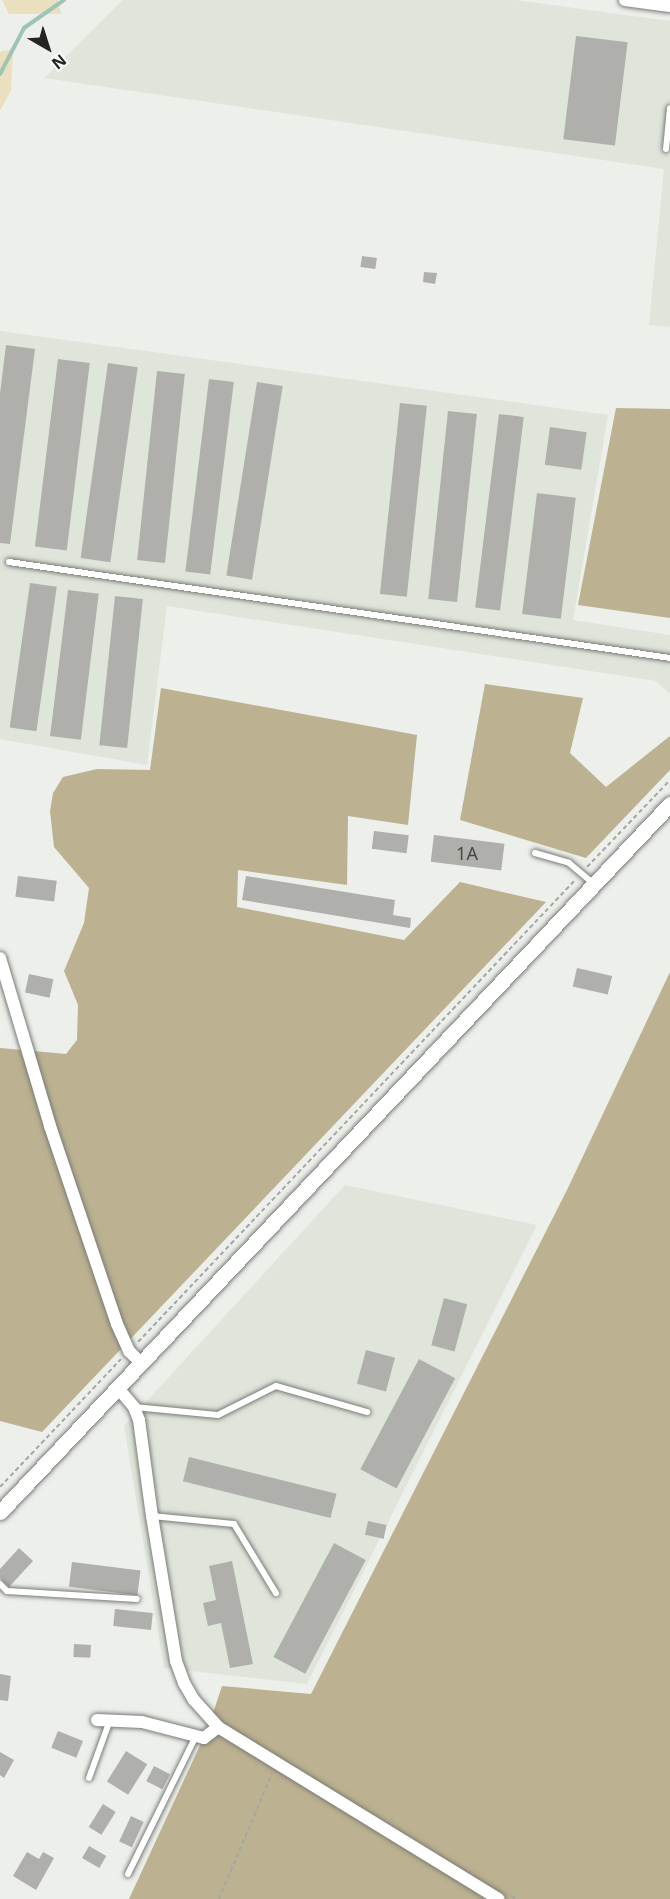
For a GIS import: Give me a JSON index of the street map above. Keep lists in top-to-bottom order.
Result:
{
  "house_numbers": ["1A"],
  "north": "bottom right"
}
